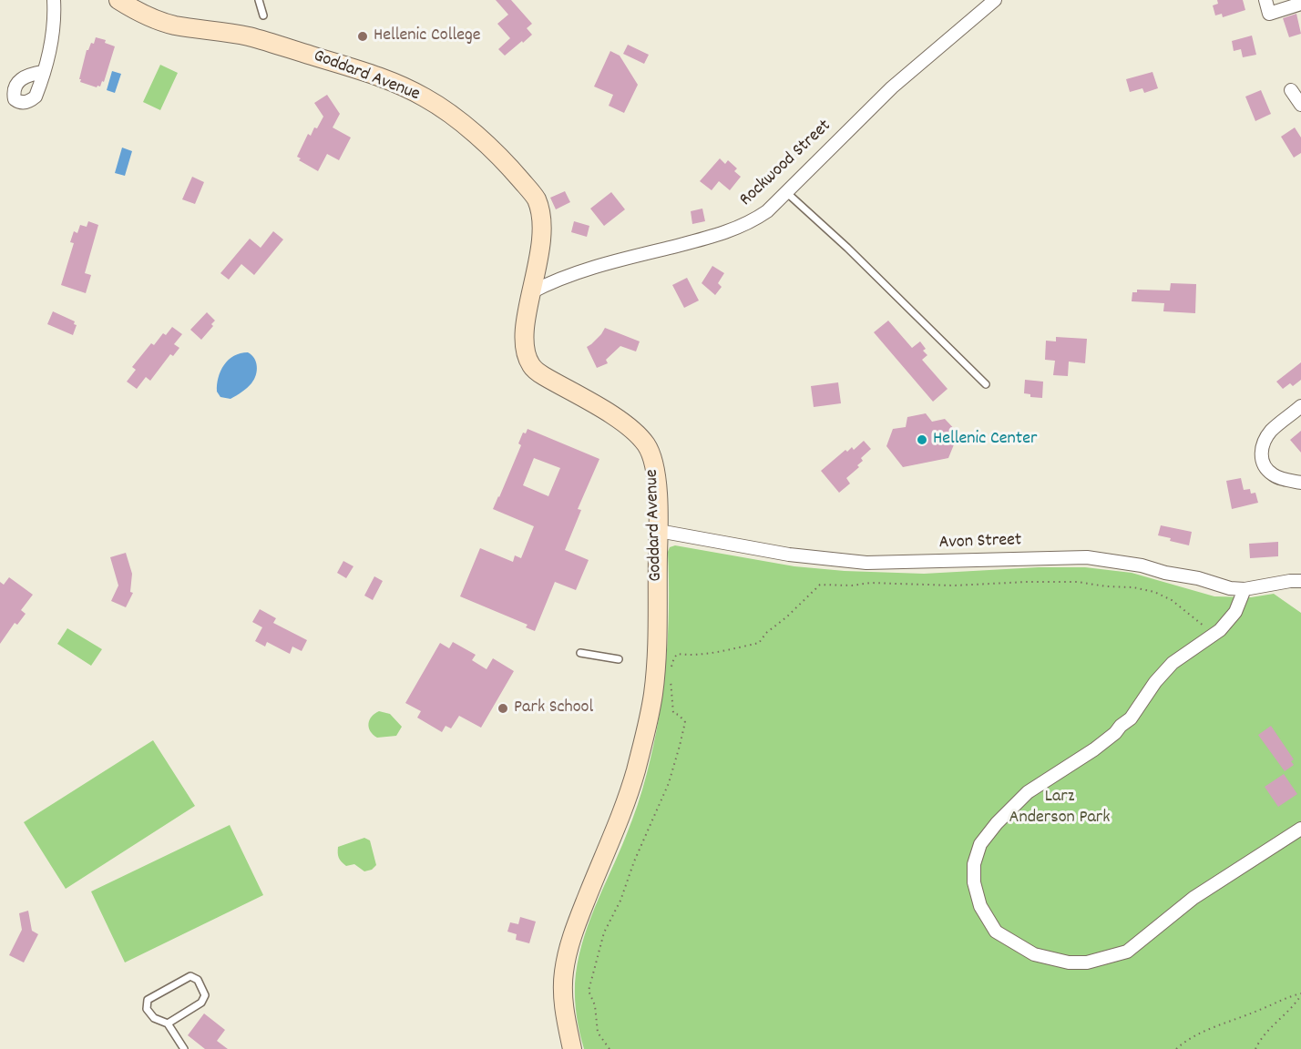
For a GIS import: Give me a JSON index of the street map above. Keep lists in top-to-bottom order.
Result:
{
  "streets": {
    "main road": ["Goddard Avenue"],
    "street": ["Rockwood Street", "Avon Street"]
  },
  "crossings": [
    ["Goddard Avenue", "Rockwood Street"],
    ["Goddard Avenue", "Avon Street"]
  ],
  "parks": ["Larz Anderson Park"],
  "places": ["Hellenic College", "Hellenic Center", "Park School"]
}
